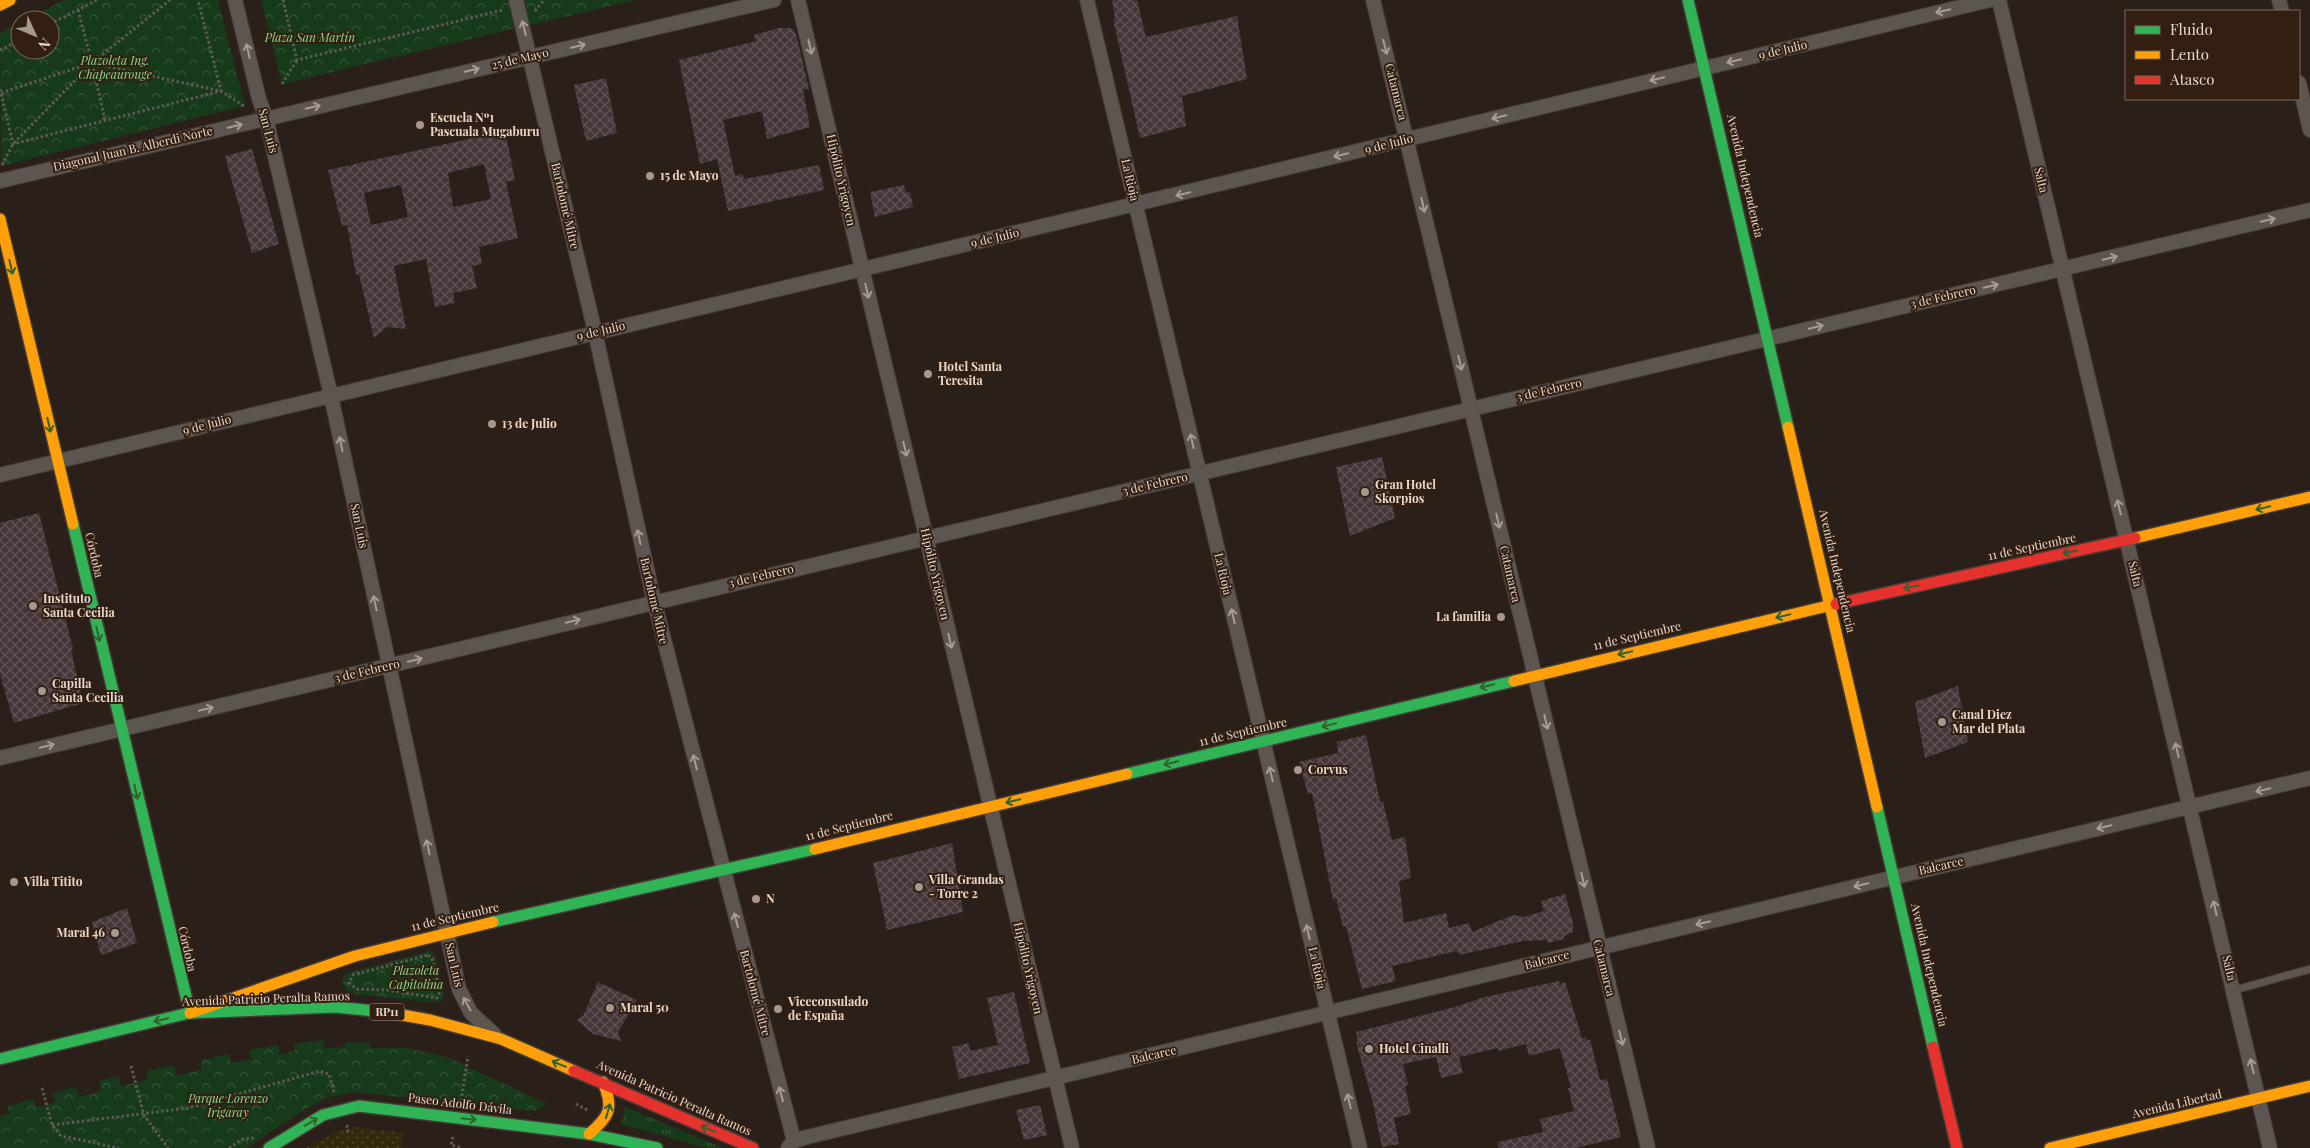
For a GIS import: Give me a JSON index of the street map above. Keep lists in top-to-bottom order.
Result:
{
  "streets": {
    "street": [
      "9 de Julio",
      "25 de Mayo",
      "Catamarca",
      "San Luis",
      "Diagonal Juan B. Alberdi Norte",
      "Avenida Independencia",
      "Hipólito Yrigoyen",
      "La Rioja",
      "Salta",
      "Bartolomé Mitre",
      "3 de Febrero",
      "11 de Septiembre",
      "Córdoba",
      "Balcarce",
      "Avenida Patricio Peralta Ramos",
      "RP11",
      "Paseo Adolfo Dávila",
      "Avenida Libertad"
    ]
  },
  "crossings": [
    ["9 de Julio", "Catamarca"],
    ["9 de Julio", "San Luis"],
    ["9 de Julio", "Avenida Independencia"],
    ["9 de Julio", "Hipólito Yrigoyen"],
    ["9 de Julio", "La Rioja"],
    ["9 de Julio", "Bartolomé Mitre"],
    ["9 de Julio", "Córdoba"],
    ["25 de Mayo", "San Luis"],
    ["25 de Mayo", "Diagonal Juan B. Alberdi Norte"],
    ["25 de Mayo", "Bartolomé Mitre"],
    ["Catamarca", "3 de Febrero"],
    ["Catamarca", "11 de Septiembre"],
    ["Catamarca", "Balcarce"],
    ["San Luis", "Diagonal Juan B. Alberdi Norte"],
    ["San Luis", "3 de Febrero"],
    ["San Luis", "11 de Septiembre"],
    ["San Luis", "Avenida Patricio Peralta Ramos"],
    ["Avenida Independencia", "3 de Febrero"],
    ["Avenida Independencia", "11 de Septiembre"],
    ["Avenida Independencia", "Balcarce"],
    ["Hipólito Yrigoyen", "3 de Febrero"],
    ["Hipólito Yrigoyen", "11 de Septiembre"],
    ["Hipólito Yrigoyen", "Balcarce"],
    ["La Rioja", "3 de Febrero"],
    ["La Rioja", "11 de Septiembre"],
    ["La Rioja", "Balcarce"],
    ["Salta", "3 de Febrero"],
    ["Salta", "11 de Septiembre"],
    ["Salta", "Balcarce"],
    ["Salta", "Avenida Libertad"],
    ["Bartolomé Mitre", "3 de Febrero"],
    ["Bartolomé Mitre", "11 de Septiembre"],
    ["Bartolomé Mitre", "Balcarce"],
    ["3 de Febrero", "Córdoba"],
    ["11 de Septiembre", "Córdoba"],
    ["11 de Septiembre", "Avenida Patricio Peralta Ramos"],
    ["Córdoba", "Avenida Patricio Peralta Ramos"]
  ],
  "one_way": [
    "9 de Julio",
    "25 de Mayo",
    "Catamarca",
    "San Luis",
    "Diagonal Juan B. Alberdi Norte",
    "Hipólito Yrigoyen",
    "La Rioja",
    "Salta",
    "Bartolomé Mitre",
    "3 de Febrero",
    "11 de Septiembre",
    "Córdoba",
    "Balcarce",
    "Avenida Patricio Peralta Ramos",
    "Paseo Adolfo Dávila"
  ],
  "parks": [
    "Plaza San Martín",
    "Plazoleta Ing. Chapeaurouge",
    "Plazoleta Capitolina",
    "Parque Lorenzo Irigaray"
  ],
  "places": [
    "Escuela Nº1 Pascuala Mugaburu",
    "15 de Mayo",
    "Hotel Santa Teresita",
    "13 de Julio",
    "Gran Hotel Skorpios",
    "Instituto Santa Cecilia",
    "La familia",
    "Capilla Santa Cecilia",
    "Canal Diez Mar del Plata",
    "Corvus",
    "Villa Titito",
    "Villa Grandas - Torre 2",
    "N",
    "Maral 46",
    "Maral 50",
    "Viceconsulado de España",
    "Hotel Cinalli"
  ],
  "legend": ["Fluido", "Lento", "Atasco"],
  "north": "bottom right"
}
